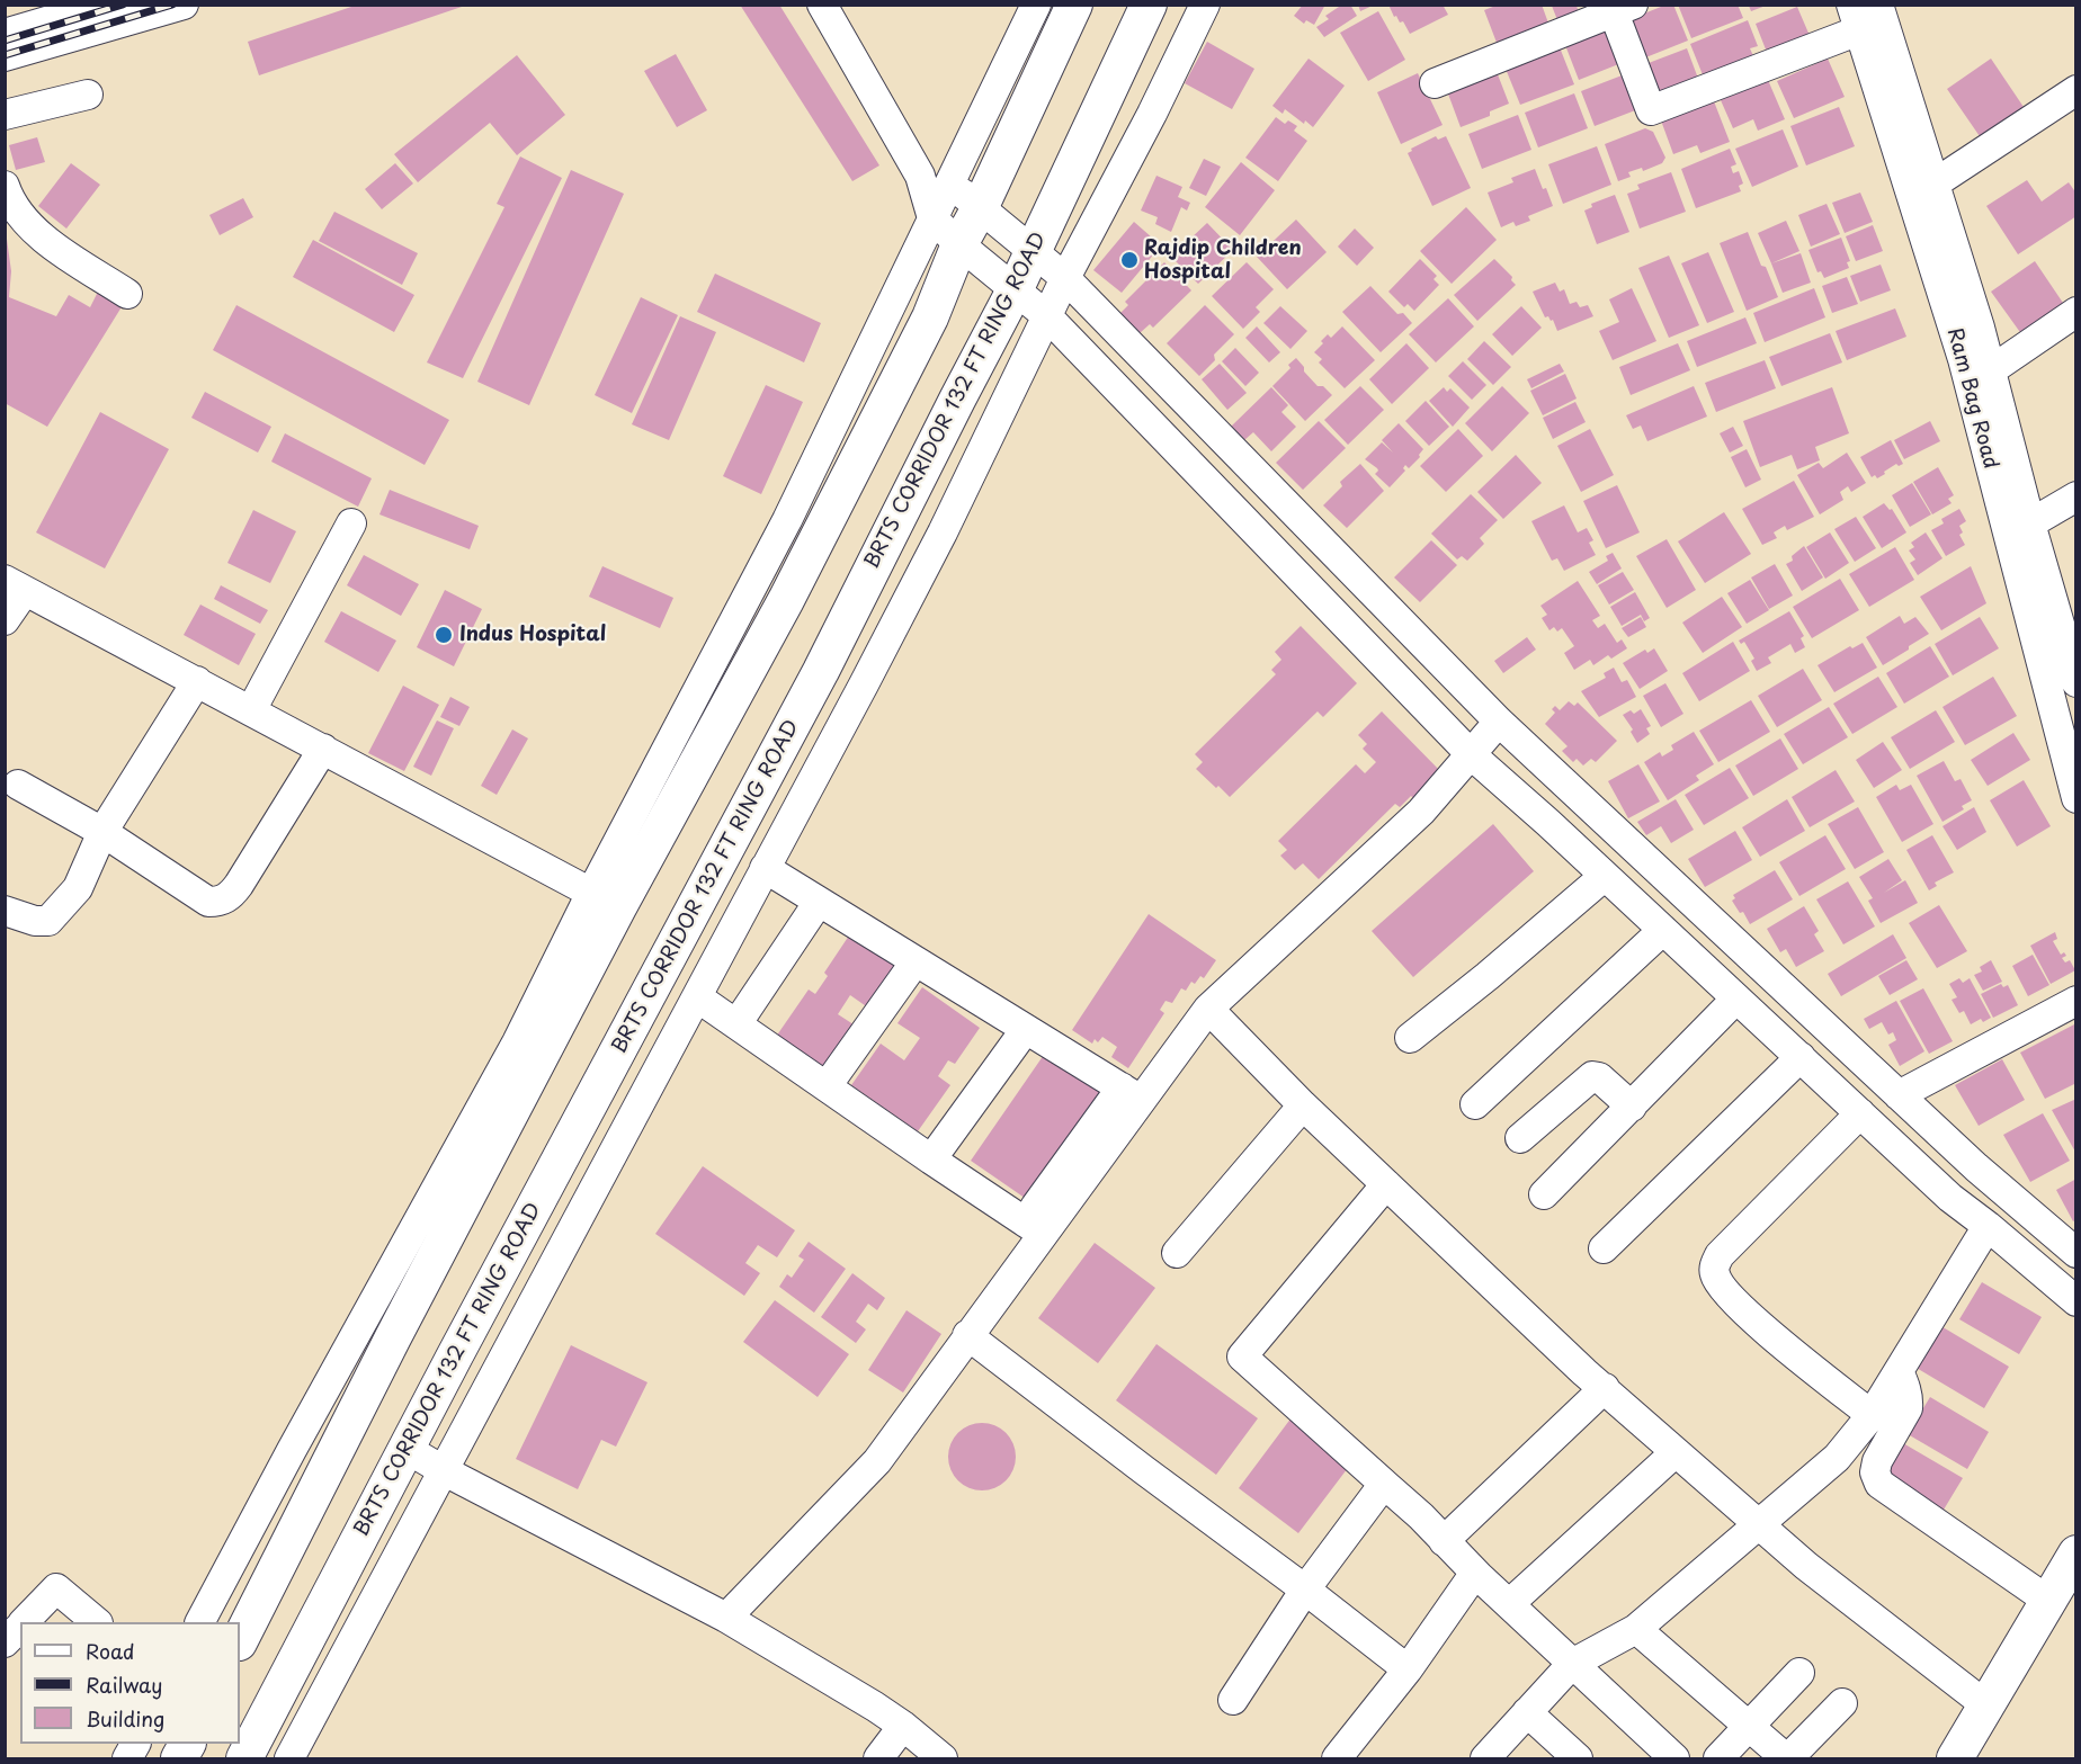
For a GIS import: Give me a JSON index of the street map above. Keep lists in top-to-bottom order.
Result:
{
  "streets": {
    "main road": ["BRTS CORRIDOR 132 FT RING ROAD"],
    "street": ["Ram Bag Road"]
  },
  "places": ["Rajdip Children Hospital", "Indus Hospital"],
  "legend": ["Road", "Railway", "Building"]
}
